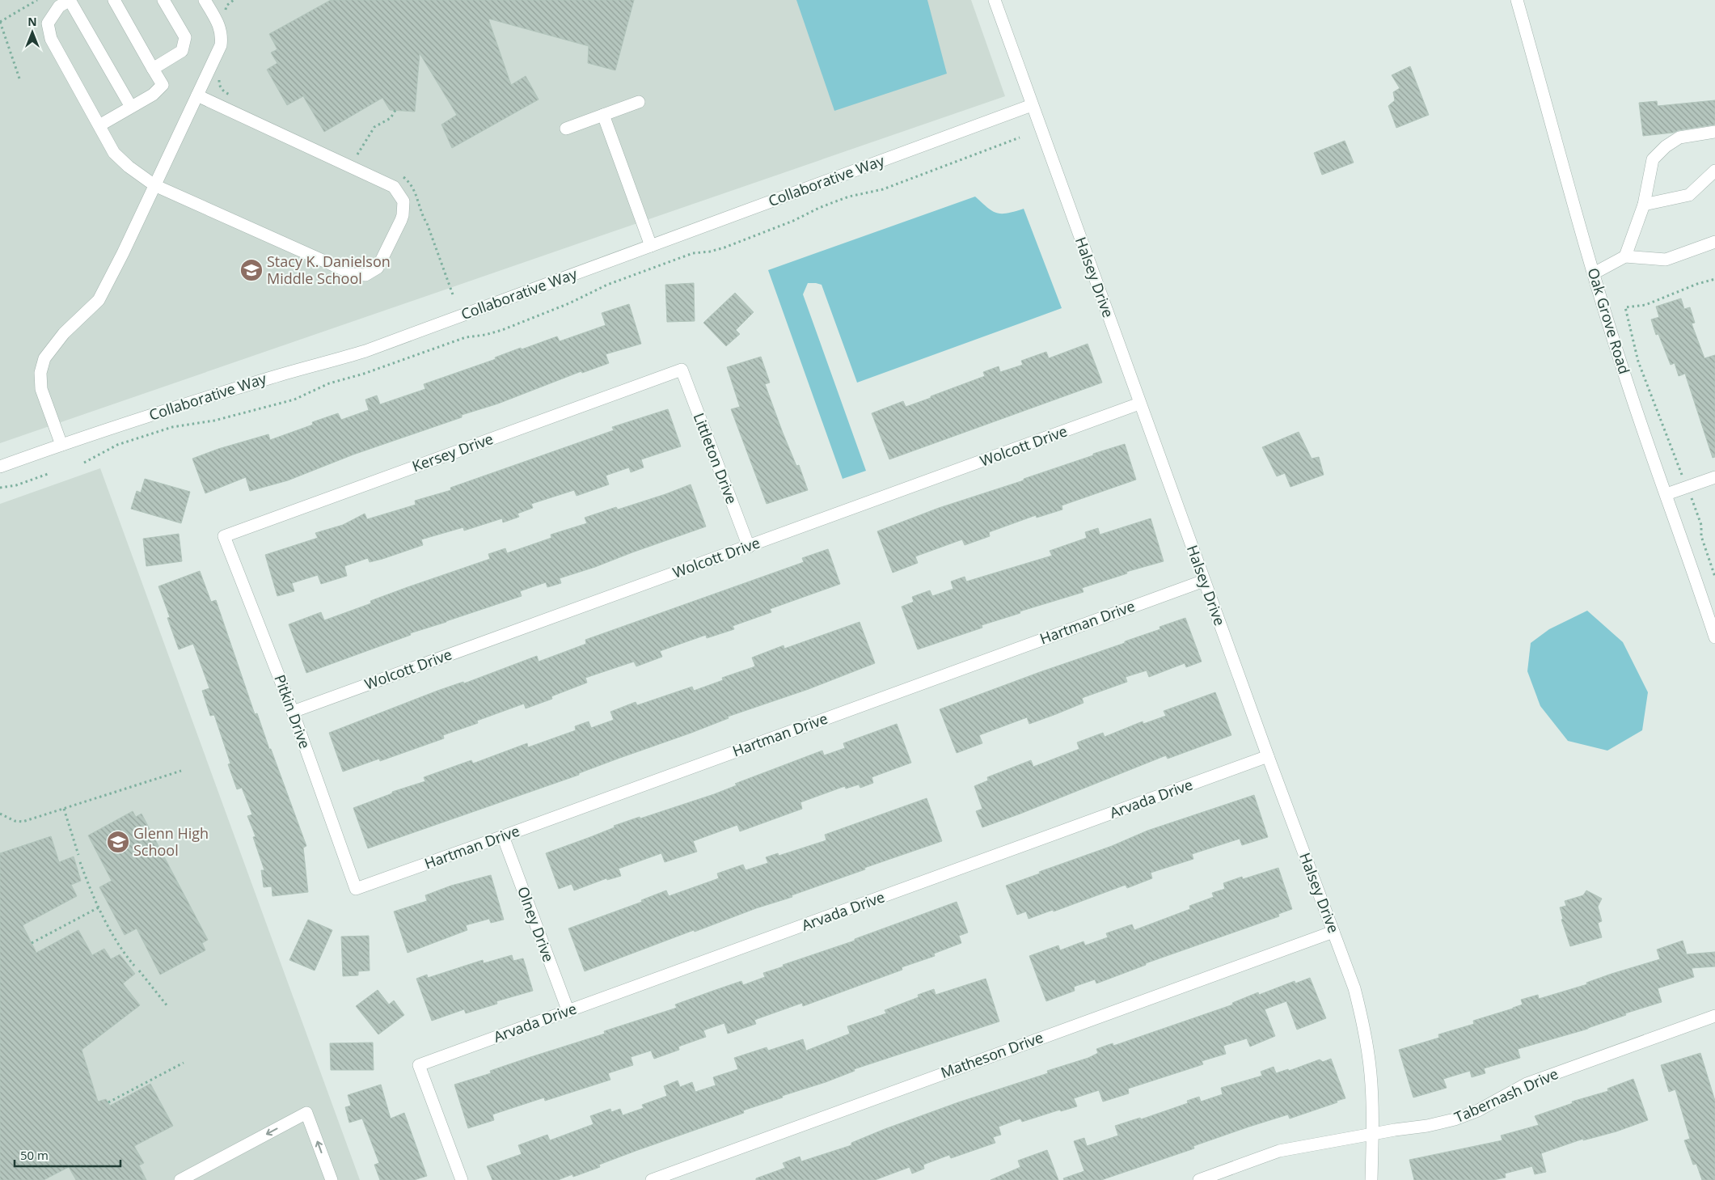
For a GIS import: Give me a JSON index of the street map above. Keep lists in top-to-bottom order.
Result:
{
  "streets": {
    "street": [
      "Collaborative Way",
      "Halsey Drive",
      "Oak Grove Road",
      "Wolcott Drive",
      "Kersey Drive",
      "Littleton Drive",
      "Hartman Drive",
      "Pitkin Drive",
      "Arvada Drive",
      "Olney Drive",
      "Matheson Drive",
      "Tabernash Drive"
    ]
  },
  "crossings": [
    ["Collaborative Way", "Halsey Drive"],
    ["Halsey Drive", "Wolcott Drive"],
    ["Halsey Drive", "Hartman Drive"],
    ["Halsey Drive", "Arvada Drive"],
    ["Halsey Drive", "Matheson Drive"],
    ["Halsey Drive", "Tabernash Drive"],
    ["Wolcott Drive", "Littleton Drive"],
    ["Wolcott Drive", "Pitkin Drive"],
    ["Kersey Drive", "Littleton Drive"],
    ["Kersey Drive", "Pitkin Drive"],
    ["Hartman Drive", "Pitkin Drive"],
    ["Hartman Drive", "Olney Drive"],
    ["Arvada Drive", "Olney Drive"]
  ],
  "places": {
    "school or university": ["Stacy K. Danielson Middle School", "Glenn High School"]
  },
  "scale_bar": "50 m",
  "north": "top"
}
